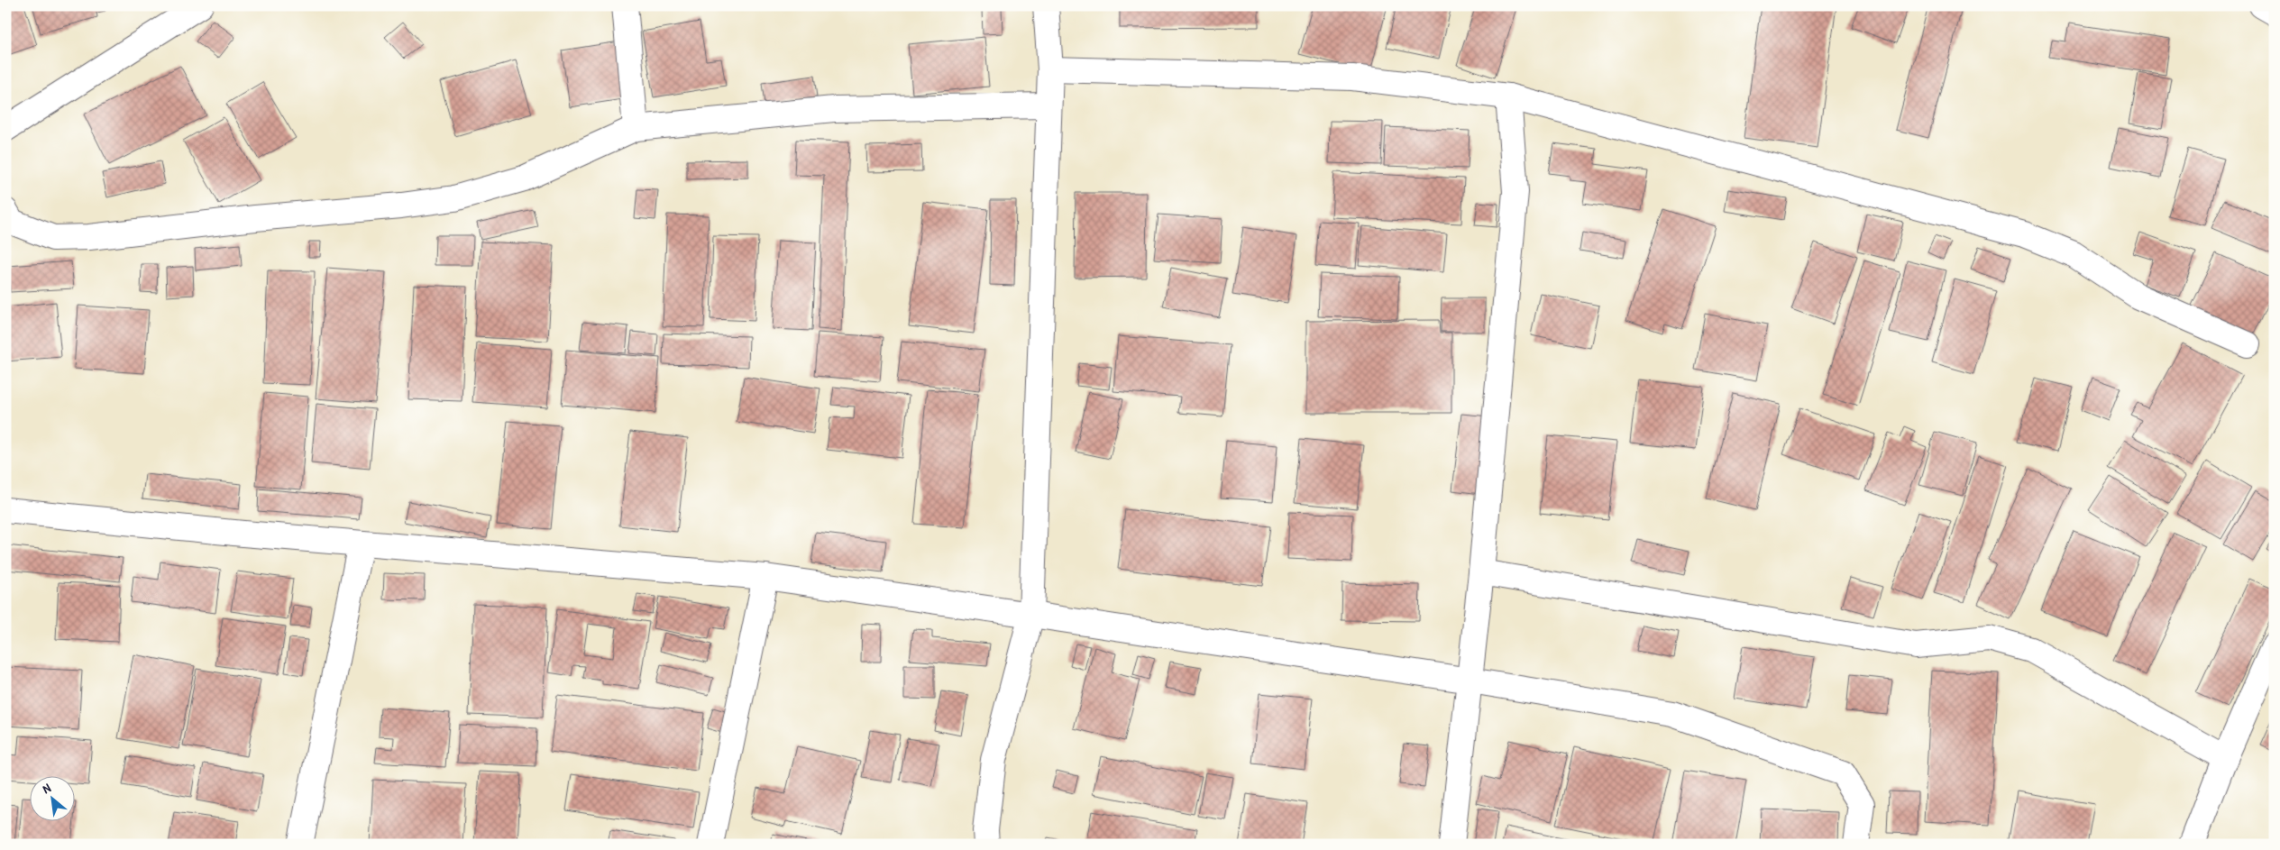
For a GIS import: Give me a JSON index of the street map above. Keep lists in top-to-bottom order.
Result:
{
  "north": "top left"
}
